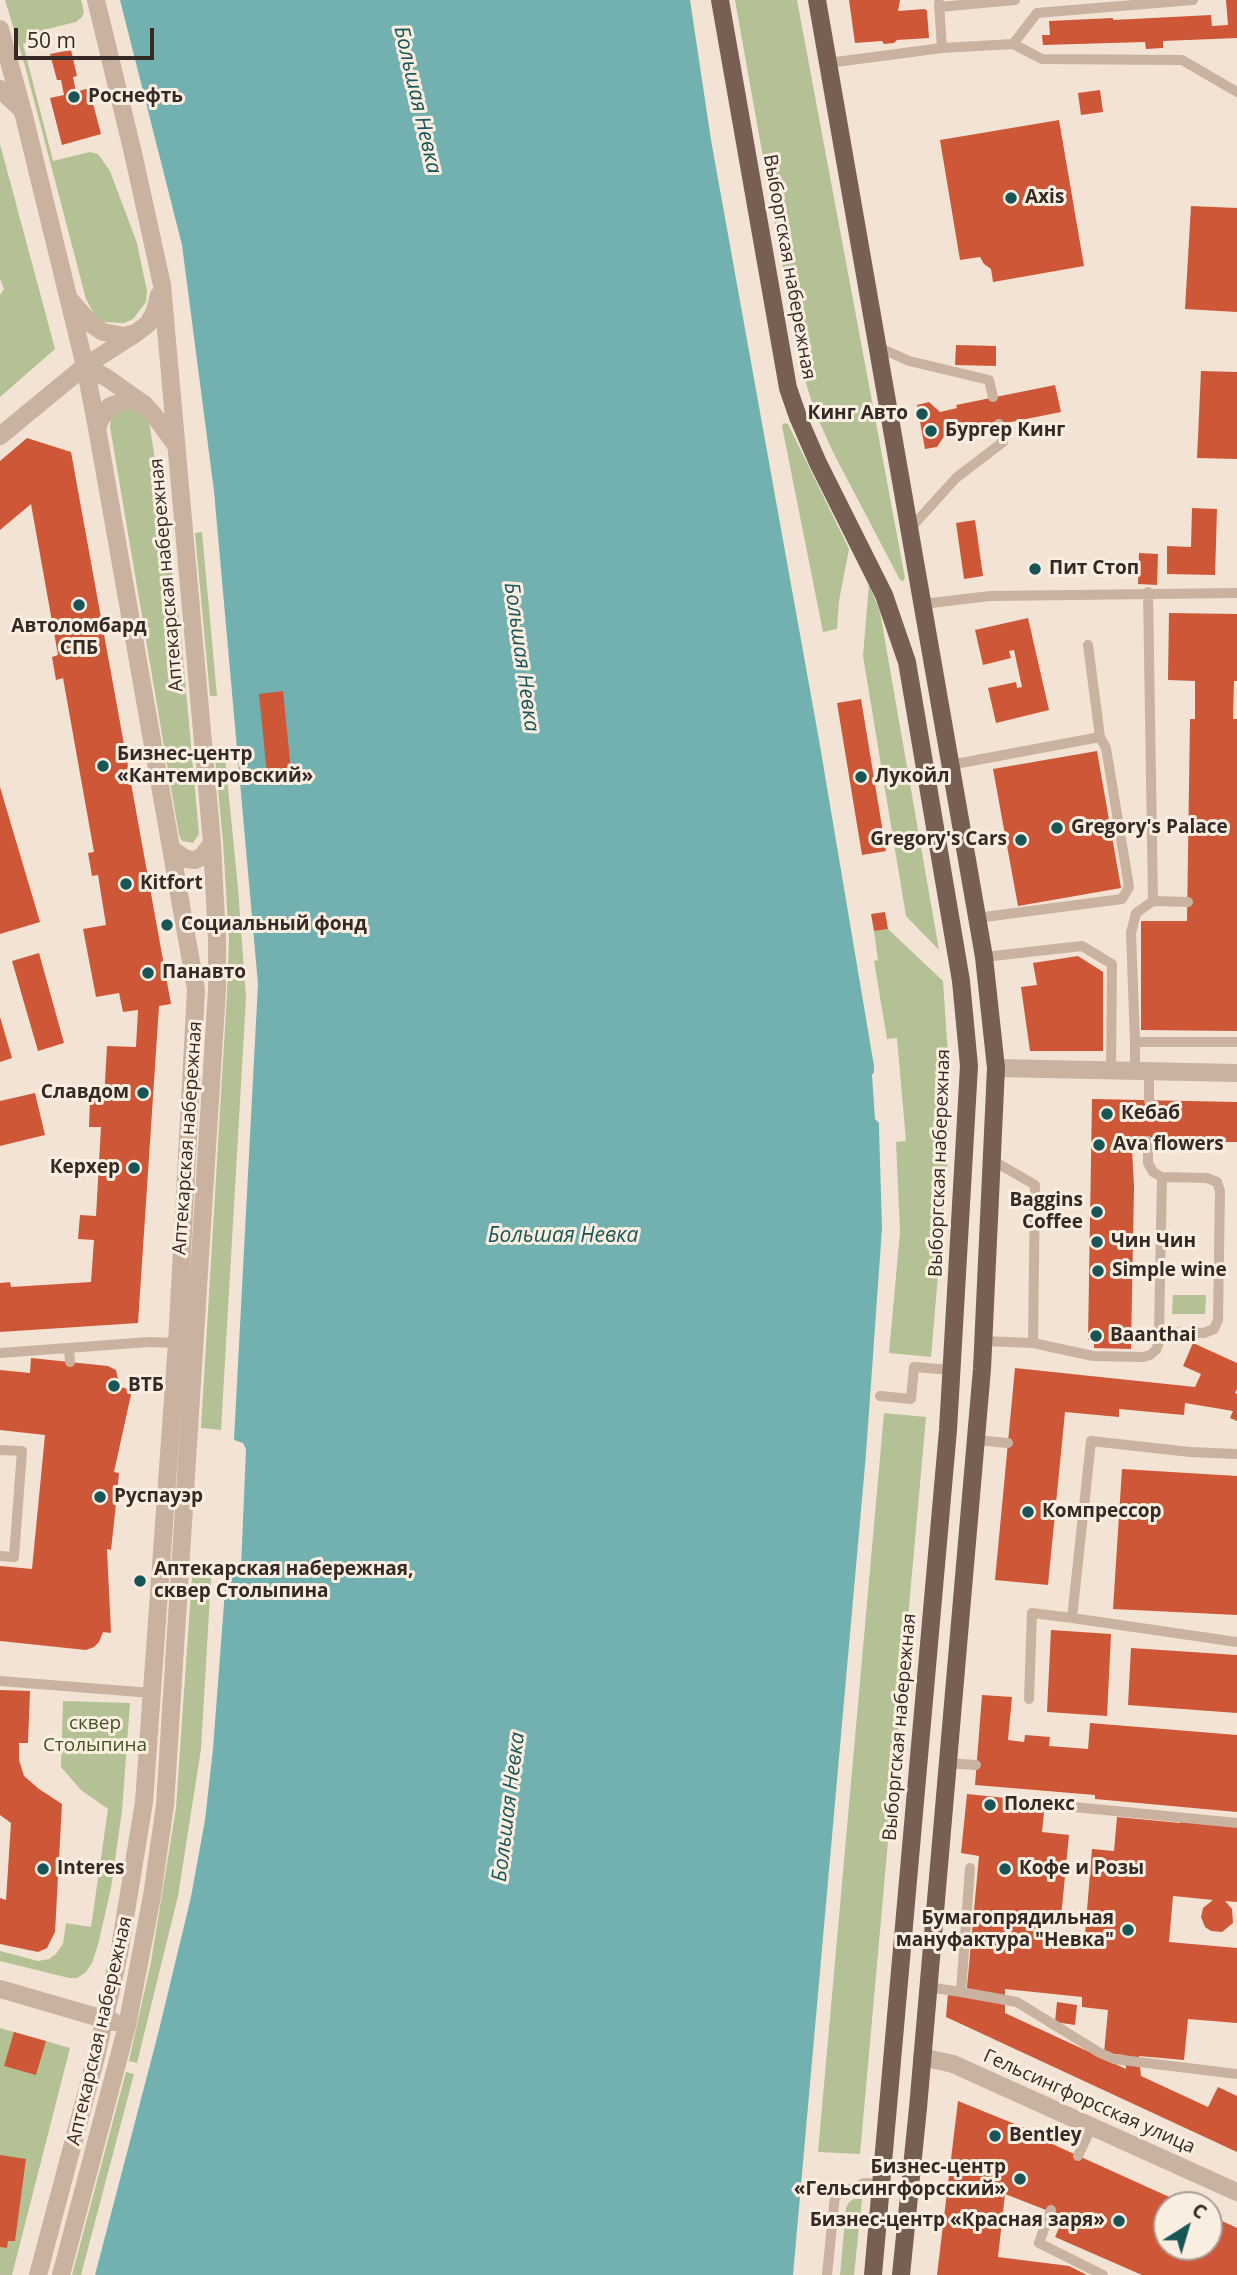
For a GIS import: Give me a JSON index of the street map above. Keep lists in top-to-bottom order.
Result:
{
  "streets": {
    "main road": ["Выборгская набережная"],
    "street": ["Аптекарская набережная", "Гельсингфорсская улица"]
  },
  "water": ["Большая Невка"],
  "parks": ["сквер Столыпина"],
  "places": [
    "Роснефть",
    "Axis",
    "Кинг Авто",
    "Бургер Кинг",
    "Пит Стоп",
    "Автоломбард СПБ",
    "Бизнес-центр «Кантемировский»",
    "Лукойл",
    "Gregory's Palace",
    "Gregory's Cars",
    "Kitfort",
    "Социальный фонд",
    "Панавто",
    "Славдом",
    "Кебаб",
    "Ava flowers",
    "Керхер",
    "Baggins Coffee",
    "Чин Чин",
    "Simple wine",
    "Baanthai",
    "ВТБ",
    "Руспауэр",
    "Компрессор",
    "Аптекарская набережная, сквер Столыпина",
    "Полекс",
    "Interes",
    "Кофе и Розы",
    "Бумагопрядильная мануфактура \"Невка\"",
    "Bentley",
    "Бизнес-центр «Гельсингфорсский»",
    "Бизнес-центр «Красная заря»"
  ],
  "scale_bar": "50 m",
  "north": "top right"
}
